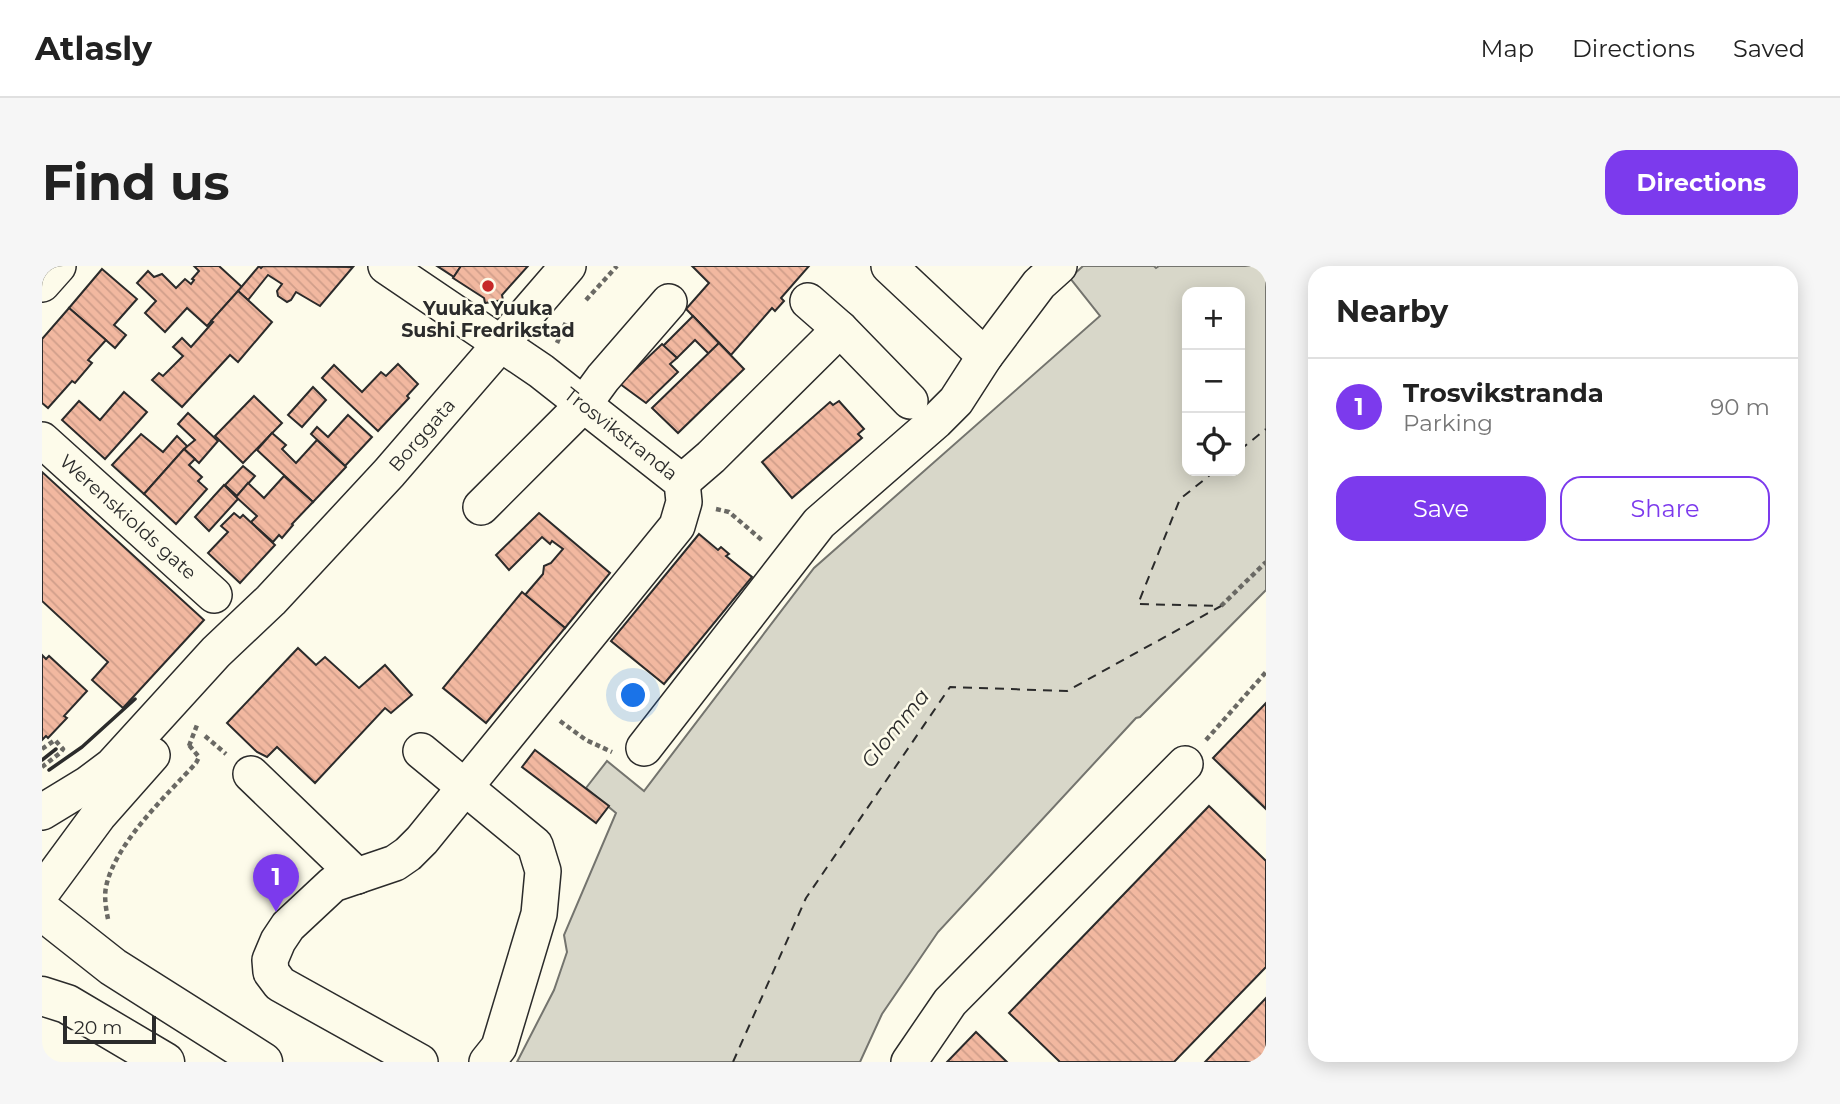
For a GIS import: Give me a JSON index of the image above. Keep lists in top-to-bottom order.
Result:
{
  "streets": {
    "street": ["Trosvikstranda", "Borggata", "Werenskiolds gate"]
  },
  "crossings": [
    ["Trosvikstranda", "Borggata"]
  ],
  "water": ["Glomma"],
  "places": ["Yuuka Yuuka Sushi Fredrikstad"],
  "scale_bar": "20 m",
  "page": {
    "header": "Atlasly",
    "nav": ["Map", "Directions", "Saved"],
    "buttons": [
      "Directions",
      ["Save", "Share"]
    ],
    "title": "Find us",
    "heading": "Nearby",
    "map_buttons": ["+", "−"],
    "list": [
      {
        "mark": "1",
        "name": "Trosvikstranda",
        "note": "Parking",
        "value": "90 m"
      }
    ],
    "pins": "1",
    "scale": "20 m"
  }
}
